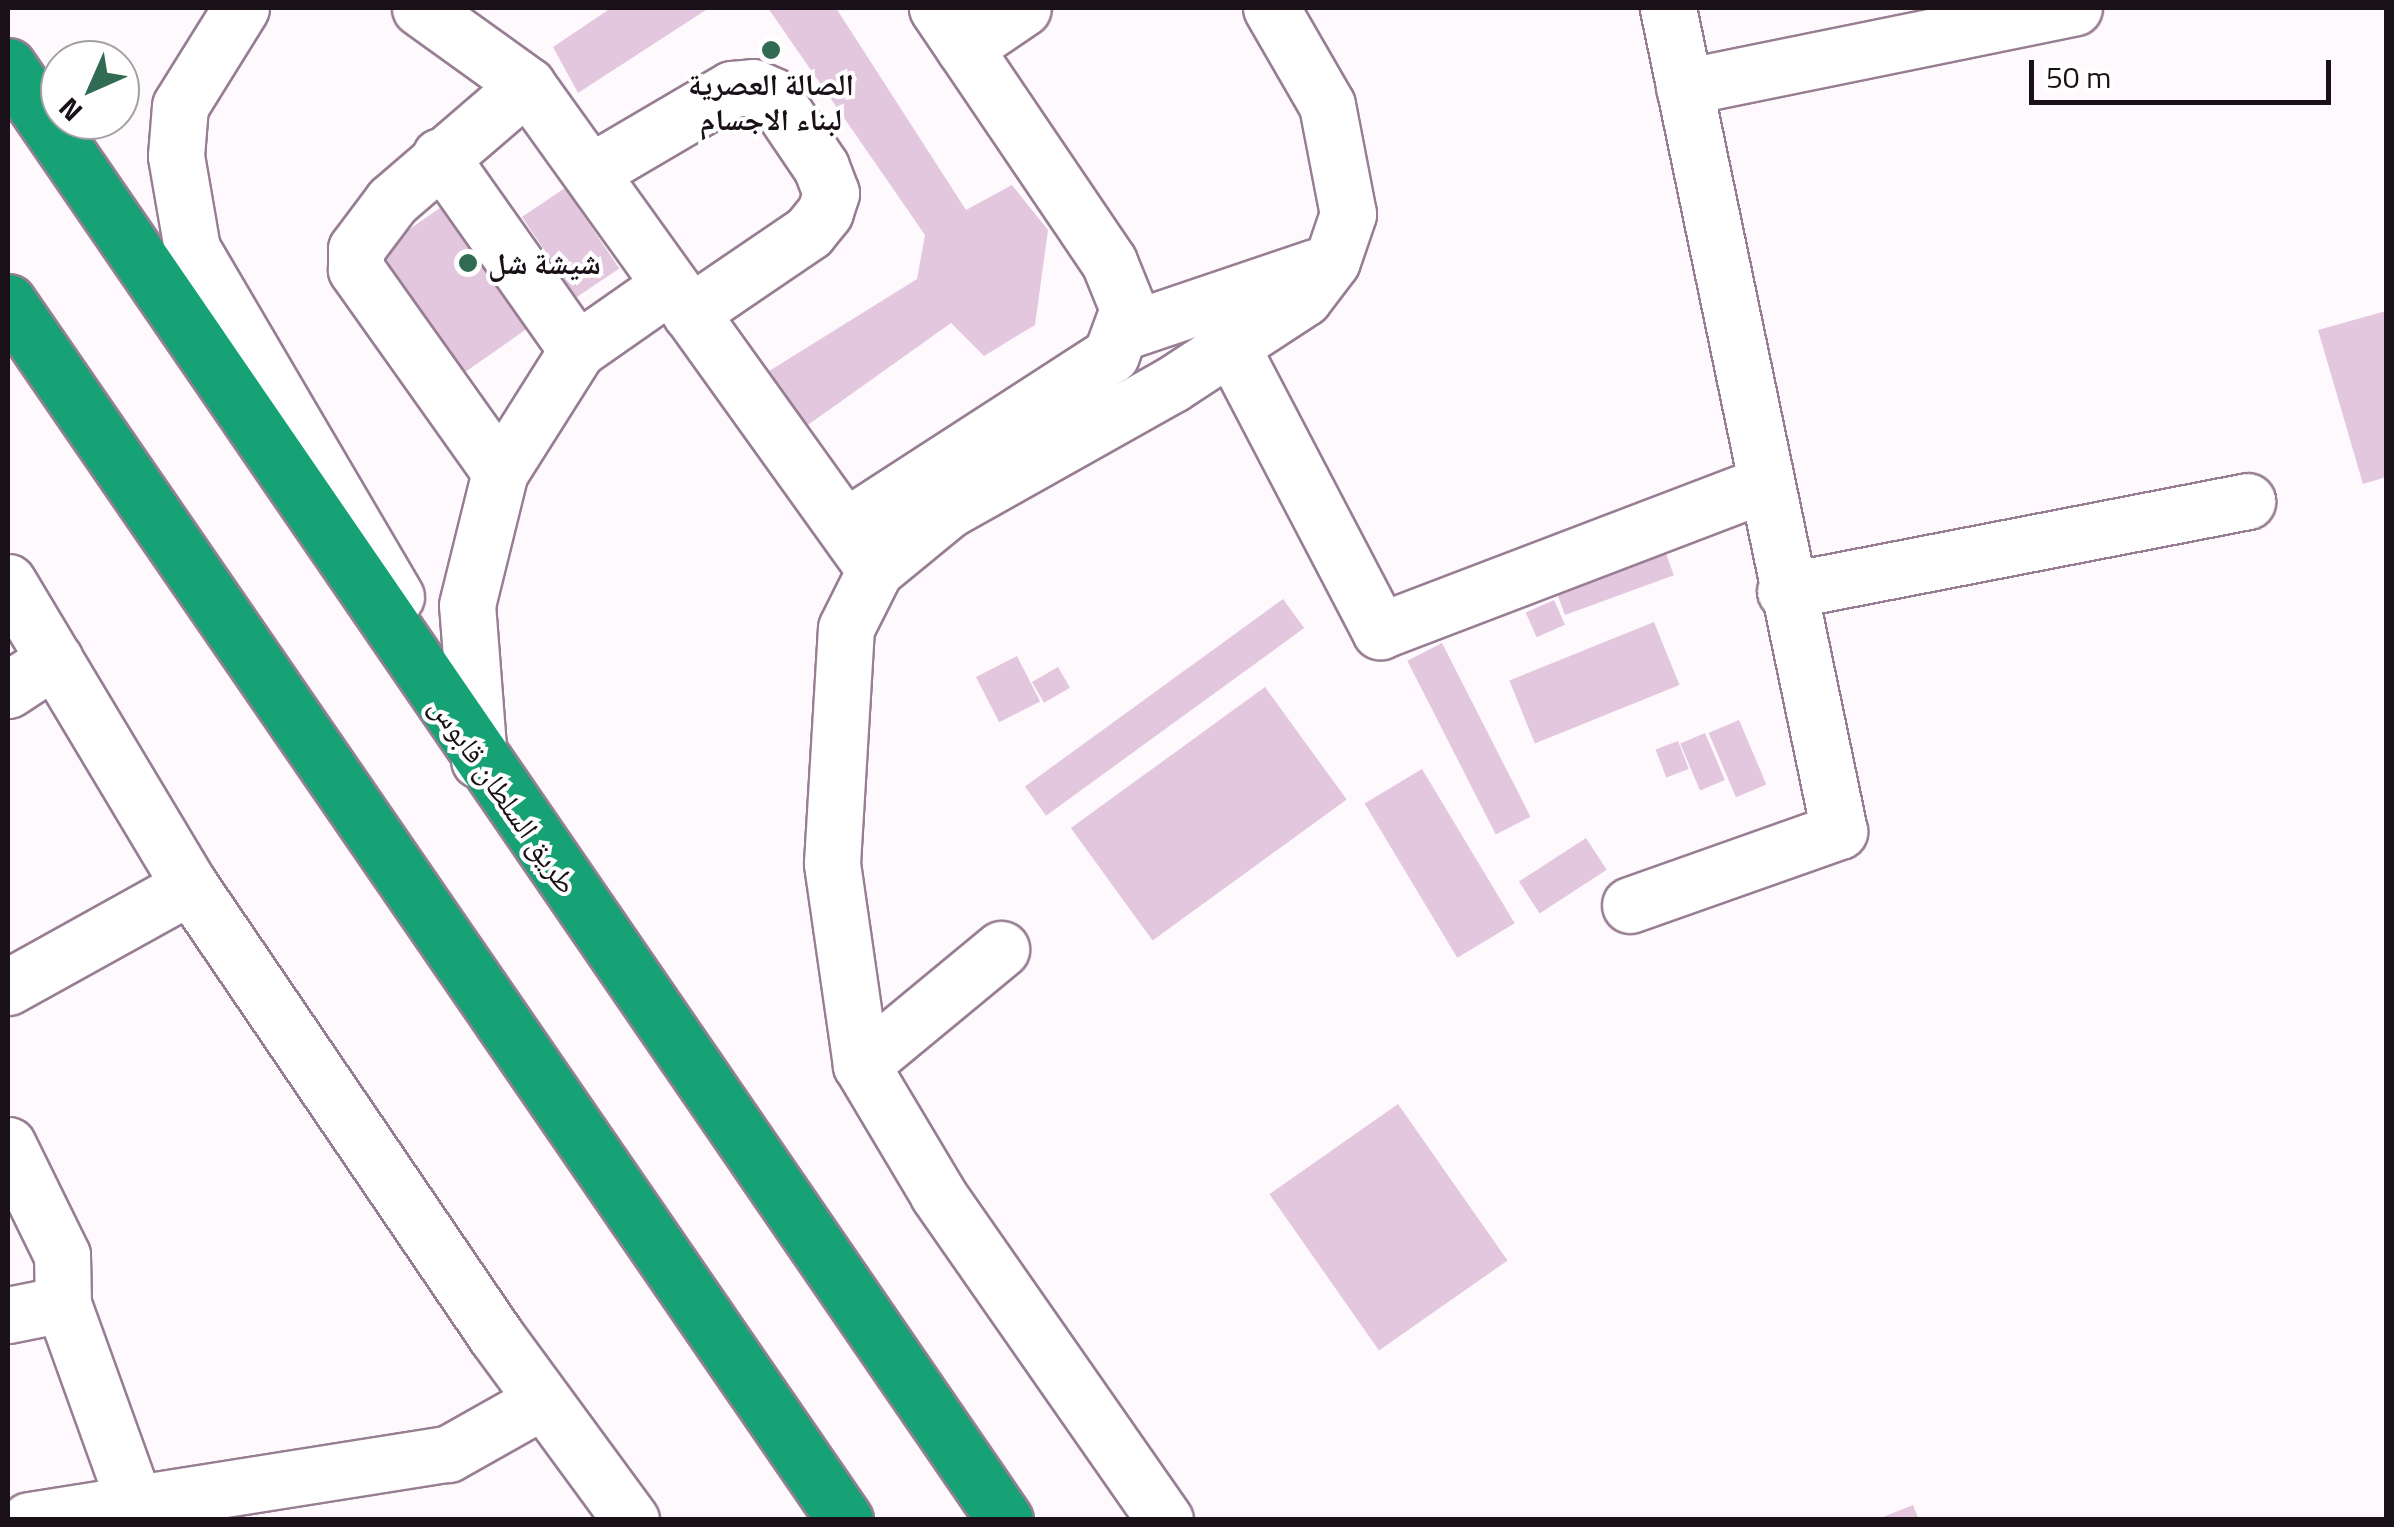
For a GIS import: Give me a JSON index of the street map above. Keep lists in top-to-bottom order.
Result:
{
  "streets": {
    "highway": ["طريق السلطان قابوس"]
  },
  "places": ["الصالة العصرية لبناء الاجسام", "شيشة شل"],
  "scale_bar": "50 m",
  "north": "bottom left"
}
